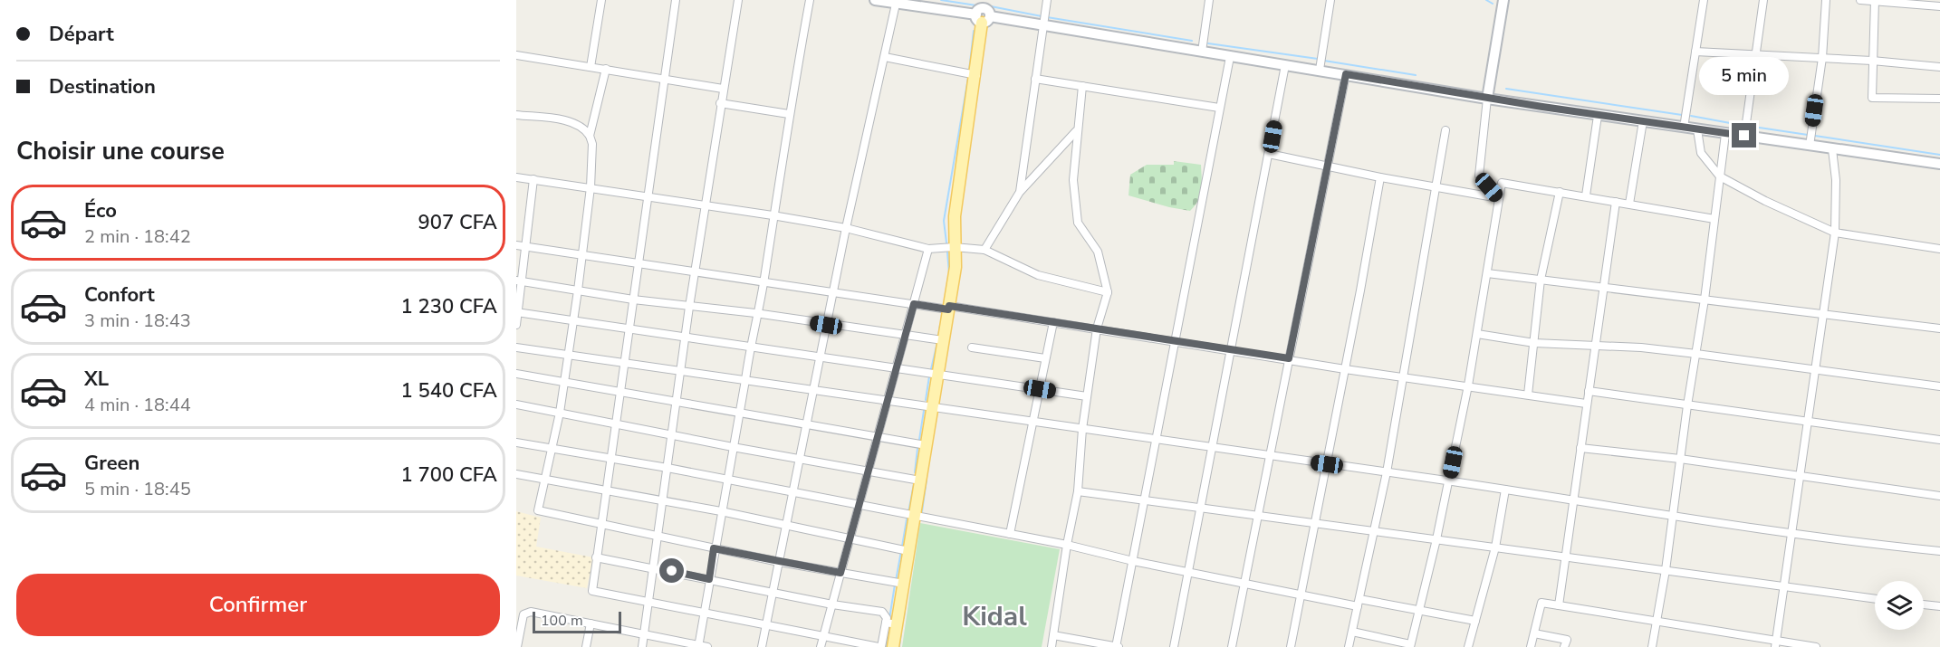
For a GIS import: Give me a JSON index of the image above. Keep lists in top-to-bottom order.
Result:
{
  "districts": ["Kidal"],
  "scale_bar": "100 m",
  "page": {
    "banner": ["Départ", "Destination"],
    "bubble": "5 min",
    "heading": "Choisir une course",
    "list": [
      {
        "name": "Éco",
        "note": "2 min · 18:42",
        "value": "907 CFA"
      },
      {
        "name": "Confort",
        "note": "3 min · 18:43",
        "value": "1 230 CFA"
      },
      {
        "name": "XL",
        "note": "4 min · 18:44",
        "value": "1 540 CFA"
      },
      {
        "name": "Green",
        "note": "5 min · 18:45",
        "value": "1 700 CFA"
      }
    ],
    "buttons": "Confirmer",
    "scale": "100 m"
  }
}
